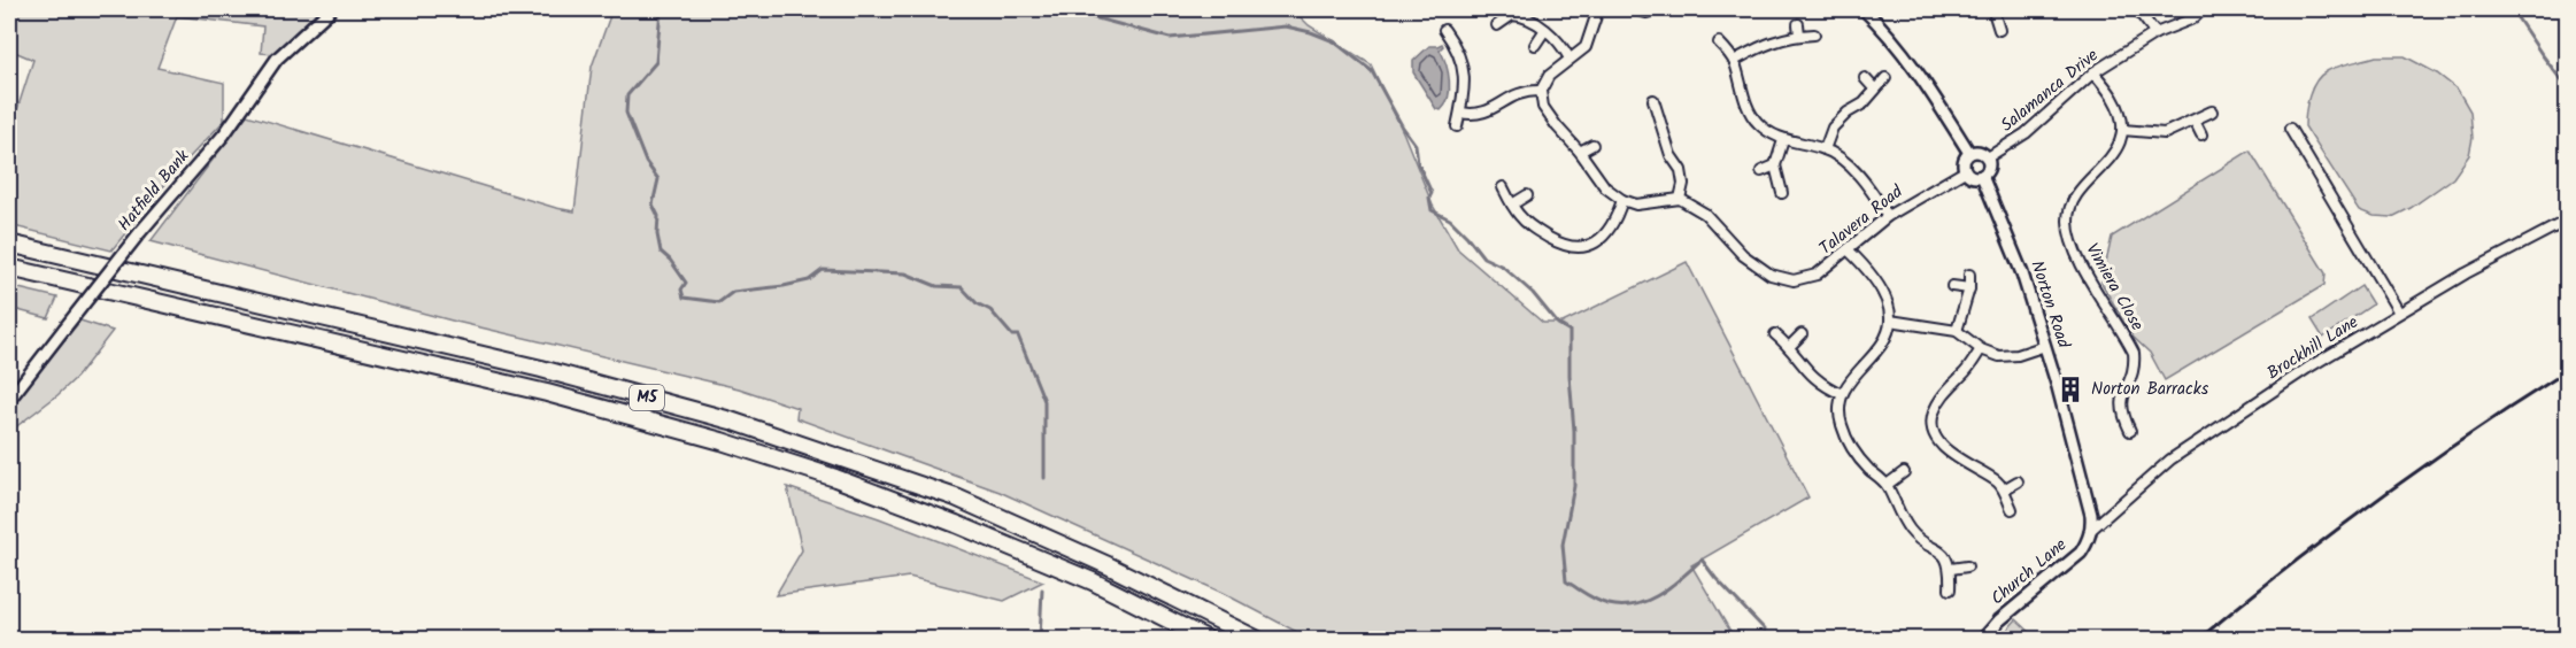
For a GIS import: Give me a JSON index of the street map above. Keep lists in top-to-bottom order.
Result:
{
  "streets": {
    "highway": ["M5"],
    "street": [
      "Salamanca Drive",
      "Hatfield Bank",
      "Talavera Road",
      "Vimiera Close",
      "Norton Road",
      "Brockhill Lane",
      "Church Lane"
    ]
  },
  "crossings": [
    ["Salamanca Drive", "Talavera Road"],
    ["Salamanca Drive", "Norton Road"],
    ["Talavera Road", "Norton Road"],
    ["Norton Road", "Brockhill Lane"],
    ["Norton Road", "Church Lane"],
    ["Brockhill Lane", "Church Lane"]
  ],
  "places": {
    "building": ["Norton Barracks"]
  }
}
